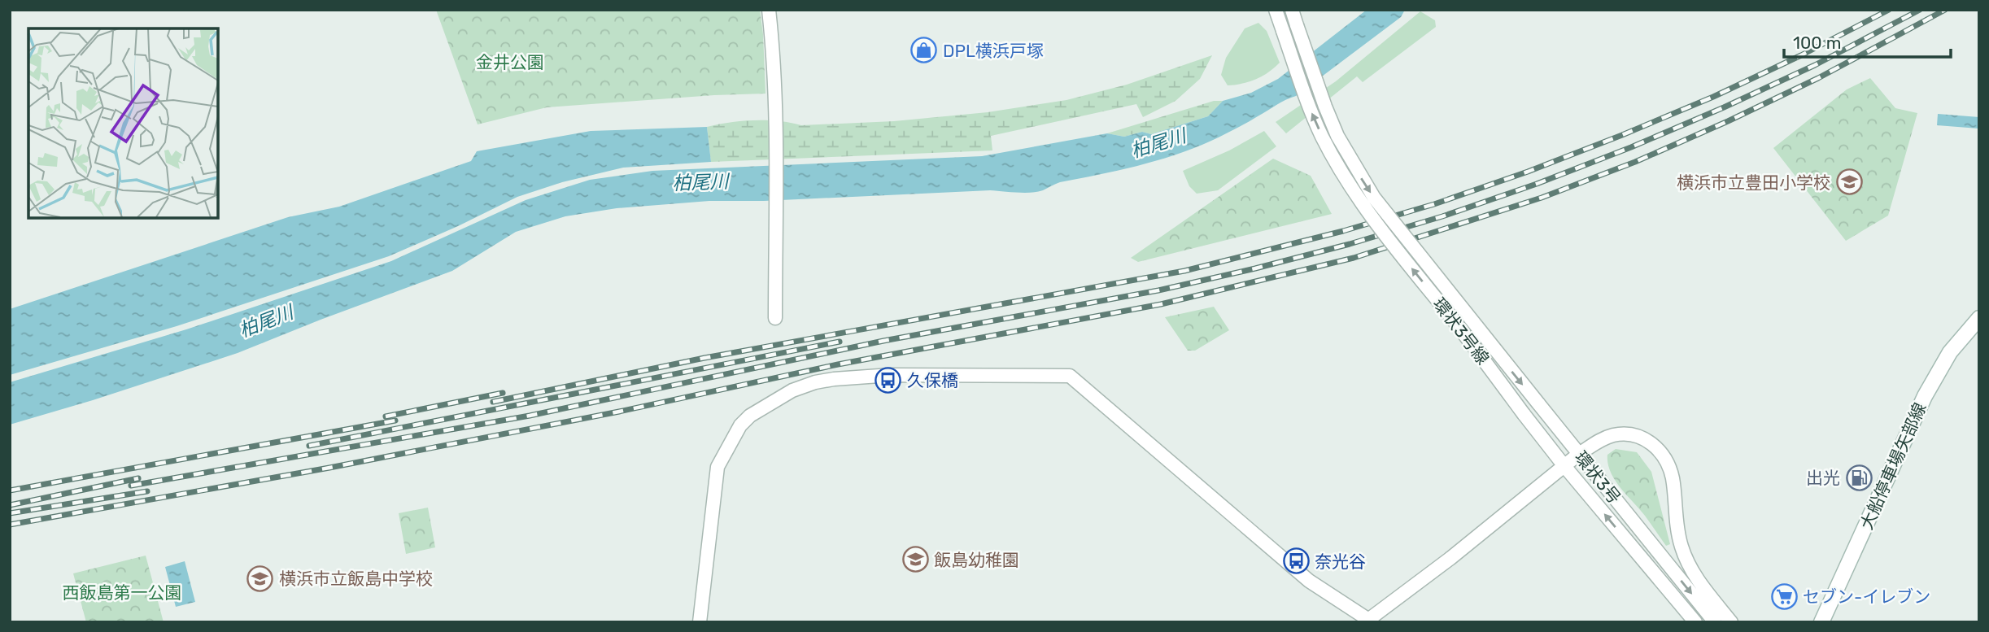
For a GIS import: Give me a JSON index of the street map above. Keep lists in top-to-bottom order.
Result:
{
  "streets": {
    "main road": ["大船停車場矢部線"],
    "street": ["環状3号線", "環状3号"]
  },
  "crossings": [
    ["環状3号線", "環状3号"]
  ],
  "one_way": ["環状3号"],
  "water": ["柏尾川"],
  "parks": ["金井公園", "西飯島第一公園"],
  "places": {
    "shop": ["DPL横浜戸塚"],
    "school or university": ["横浜市立豊田小学校", "飯島幼稚園", "横浜市立飯島中学校"],
    "bus stop": ["久保橋", "奈光谷"],
    "fuel station": ["出光"],
    "supermarket": ["セブン-イレブン"]
  },
  "scale_bar": "100 m"
}
